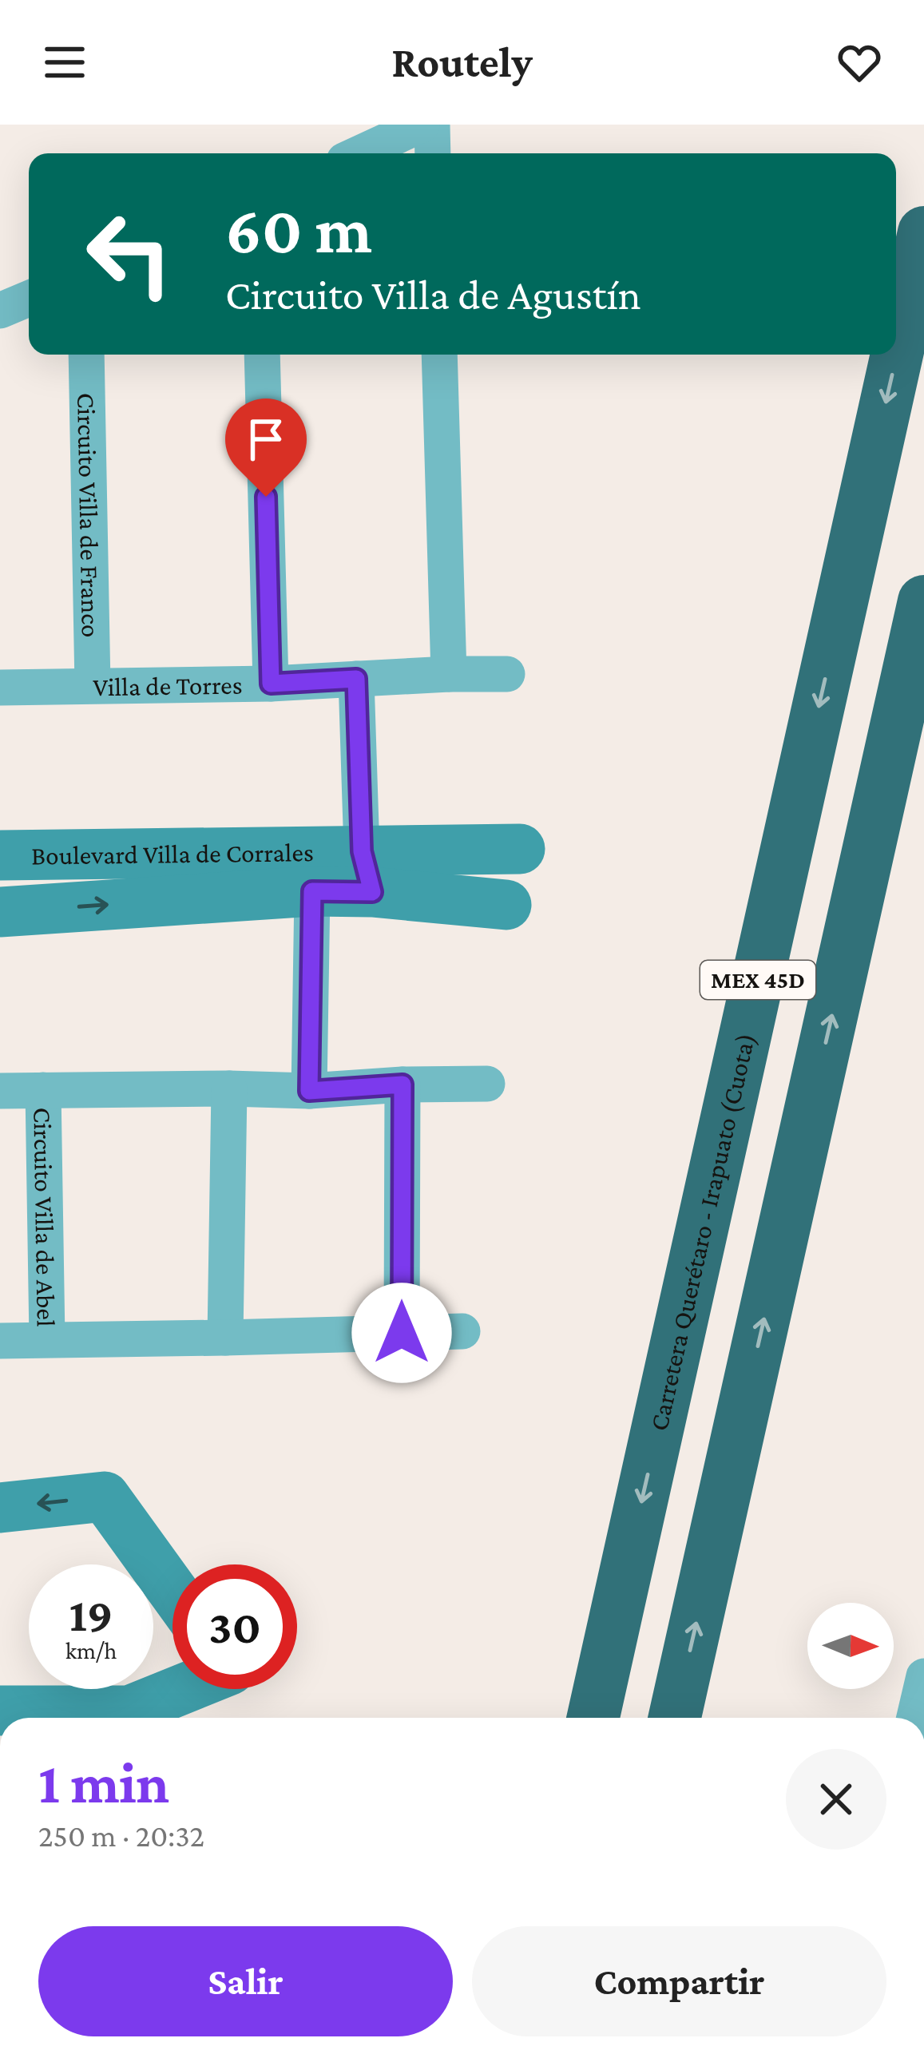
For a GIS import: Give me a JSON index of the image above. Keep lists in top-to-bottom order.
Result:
{
  "streets": {
    "highway": ["MEX 45D", "Carretera Querétaro - Irapuato (Cuota)"],
    "street": [
      "Circuito Villa de Franco",
      "Villa de Torres",
      "Boulevard Villa de Corrales",
      "Circuito Villa de Abel"
    ]
  },
  "crossings": [
    ["Circuito Villa de Franco", "Villa de Torres"]
  ],
  "north": "right",
  "page": {
    "header": "Routely",
    "turn": ["60 m", "Circuito Villa de Agustín"],
    "speed": "19 km/h",
    "limit": "30",
    "heading": ["1 min", "250 m · 20:32"],
    "buttons": ["Salir", "Compartir"]
  }
}
